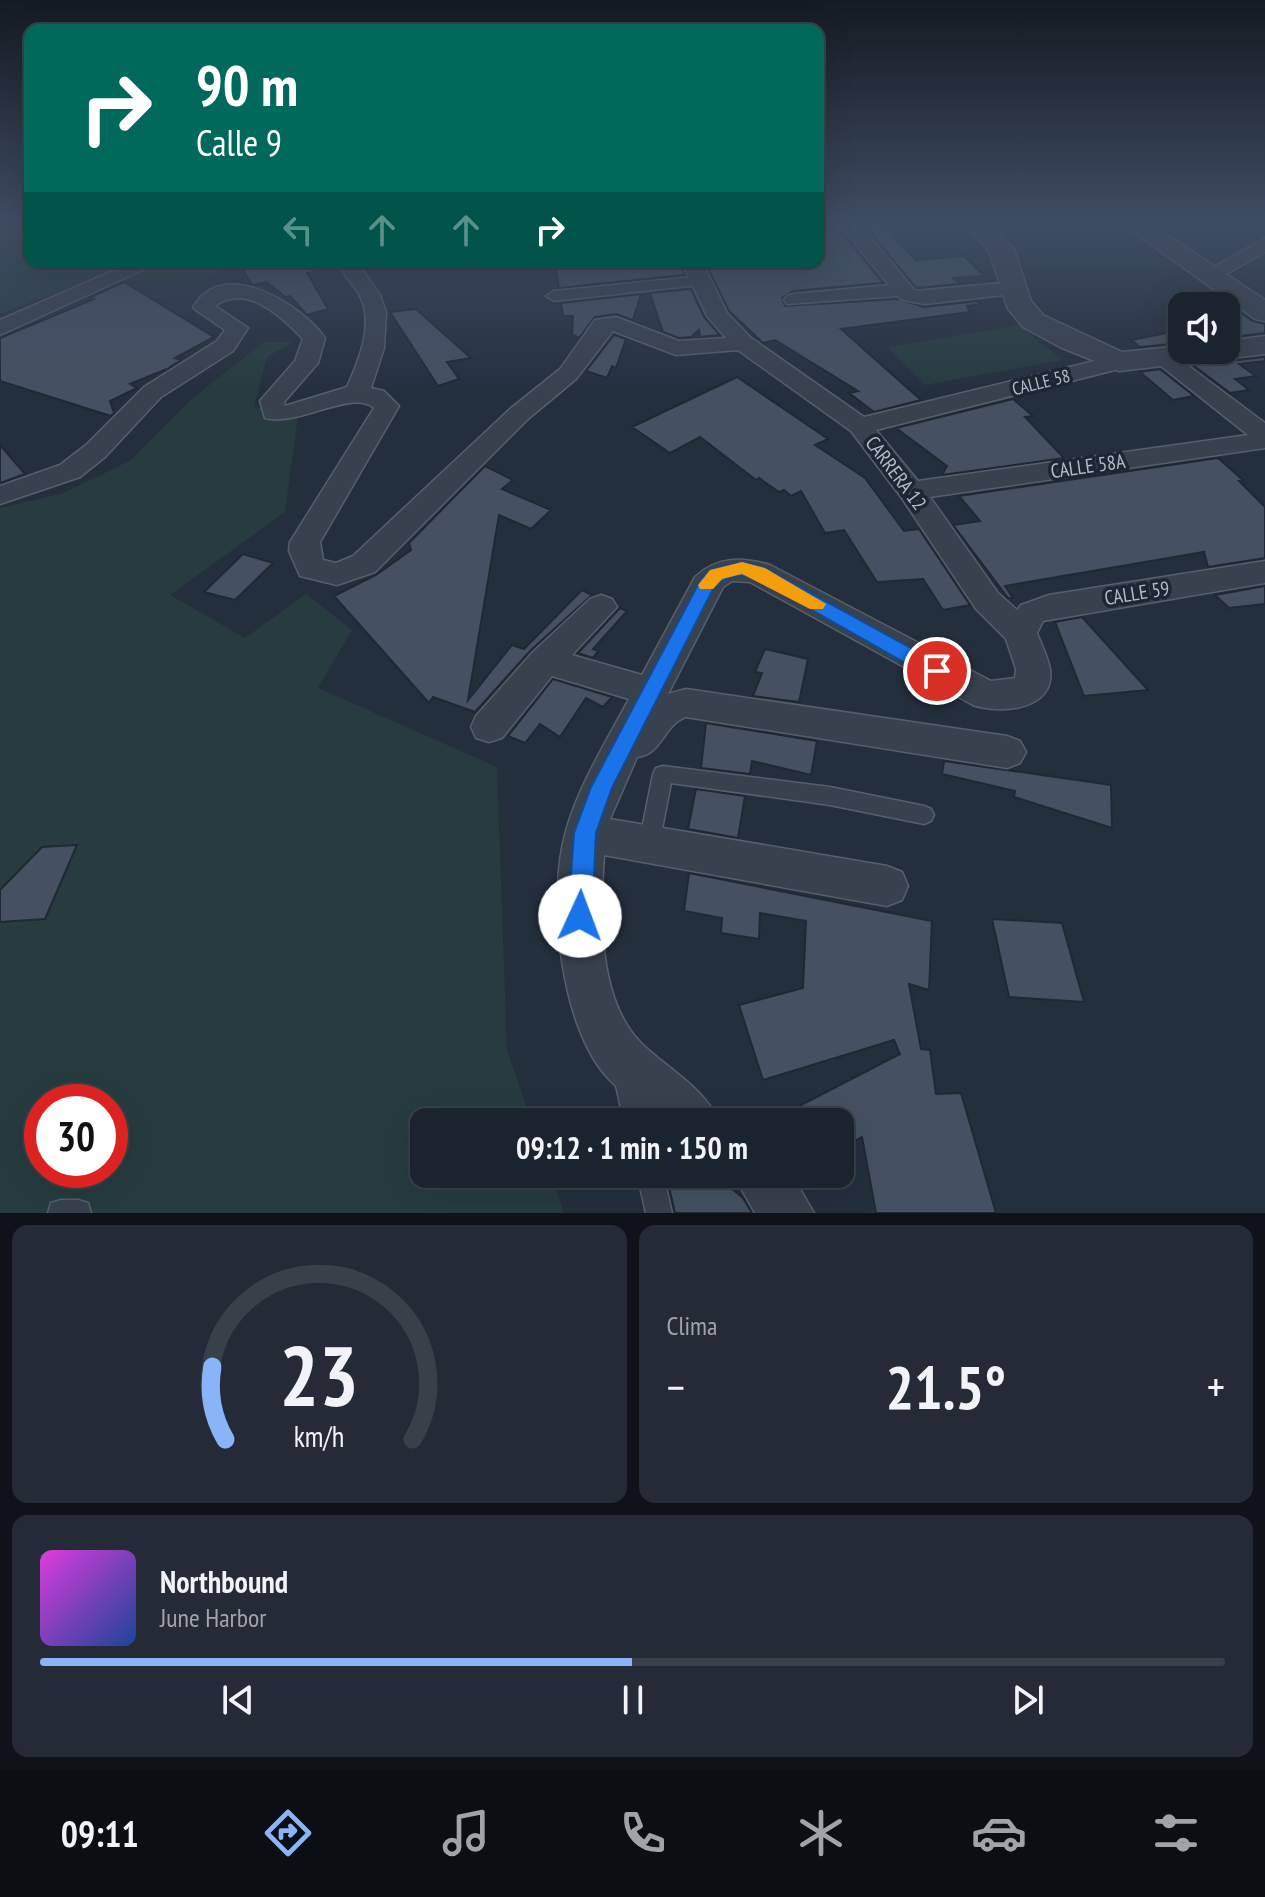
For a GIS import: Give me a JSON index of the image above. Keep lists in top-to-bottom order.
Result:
{
  "streets": {
    "street": [
      "CALLE 58",
      "CALLE 58A",
      "CARRERA 12",
      "CALLE 59"
    ]
  },
  "crossings": [
    ["CALLE 58", "CARRERA 12"],
    ["CALLE 58A", "CARRERA 12"],
    ["CARRERA 12", "CALLE 59"]
  ],
  "page": {
    "turn": ["90 m", "Calle 9"],
    "limit": "30",
    "trip": "09:12 · 1 min · 150 m",
    "tile": "Clima",
    "heat": ["−", "21.5°", "+"],
    "song": ["Northbound", "June Harbor"],
    "tabs": "09:11",
    "gauge": ["23", "km/h"]
  }
}
